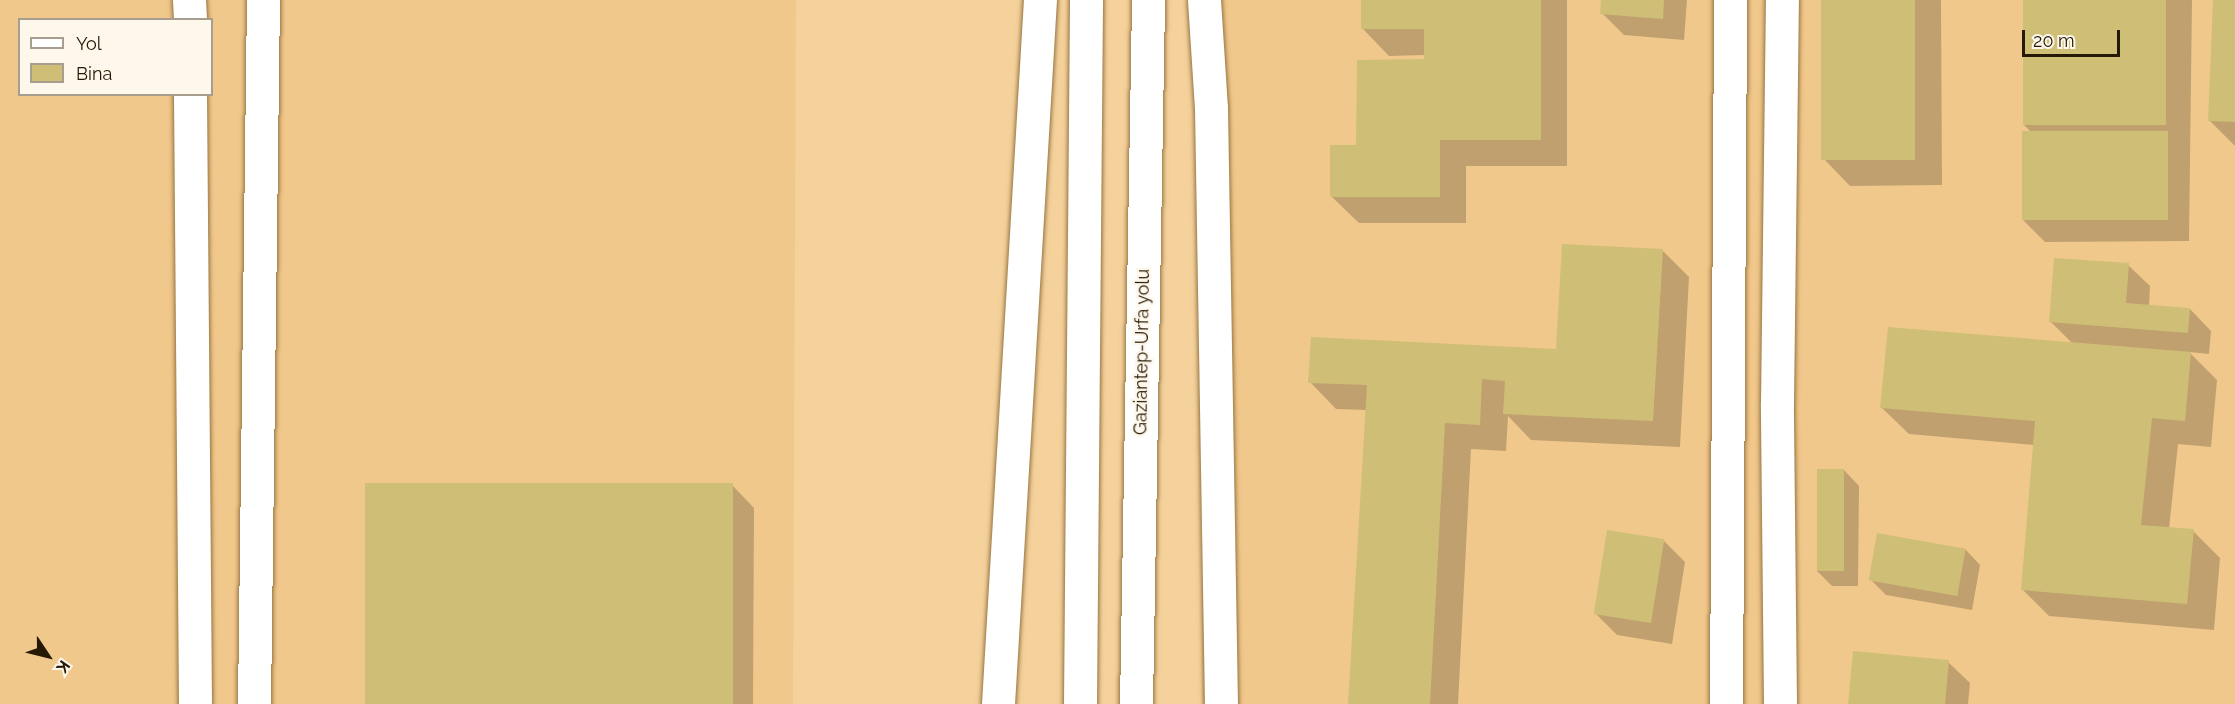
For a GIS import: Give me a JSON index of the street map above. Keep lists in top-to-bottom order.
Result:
{
  "streets": {
    "main road": ["Gaziantep-Urfa yolu"]
  },
  "legend": ["Yol", "Bina"],
  "scale_bar": "20 m",
  "north": "bottom right"
}
